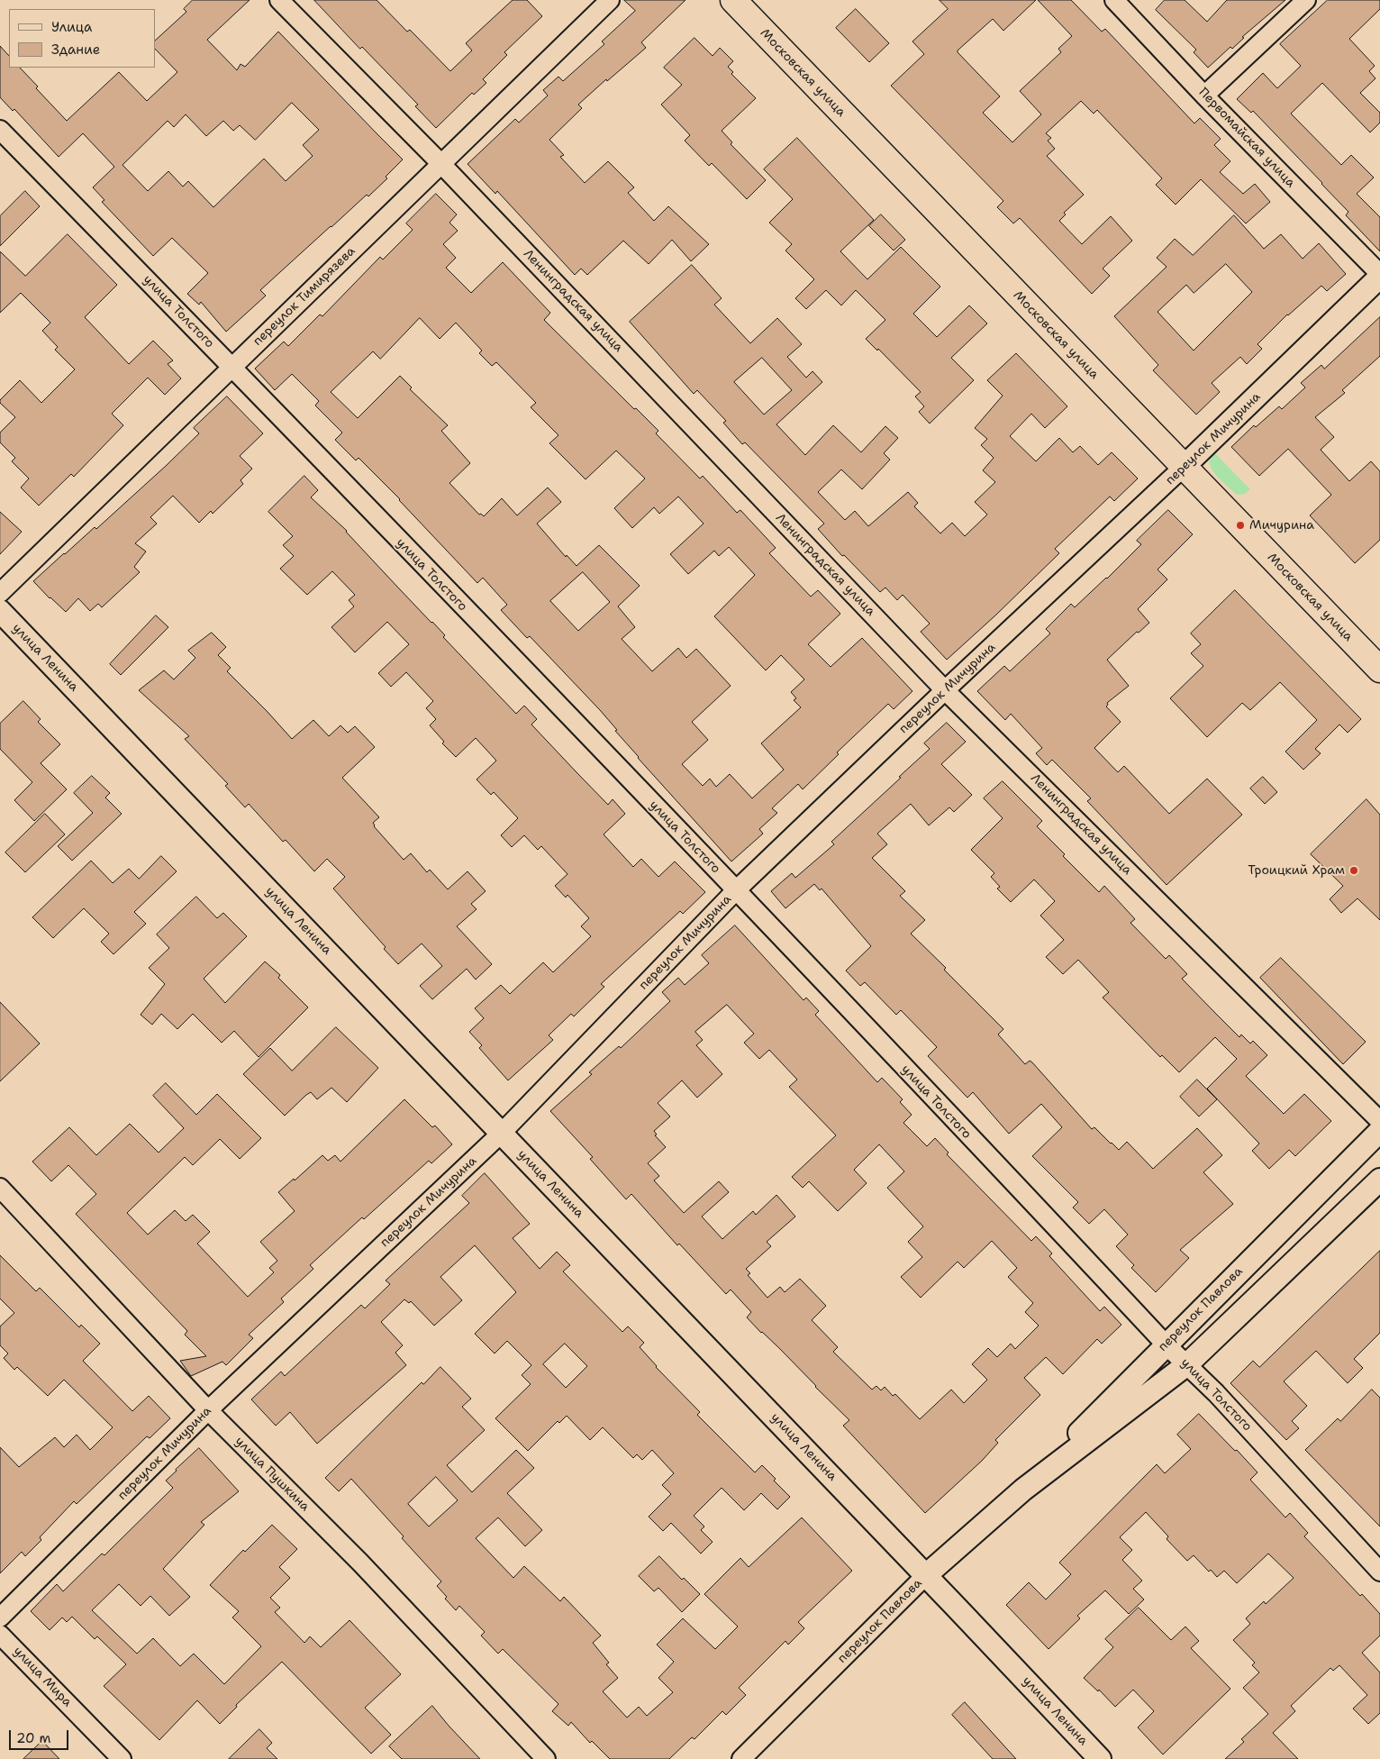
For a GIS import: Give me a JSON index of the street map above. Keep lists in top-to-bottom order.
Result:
{
  "streets": {
    "main road": ["Московская улица"],
    "street": [
      "Первомайская улица",
      "переулок Тимирязева",
      "Ленинградская улица",
      "улица Толстого",
      "переулок Мичурина",
      "улица Ленина",
      "переулок Павлова",
      "улица Пушкина",
      "улица Мира"
    ]
  },
  "crossings": [
    ["Московская улица", "переулок Мичурина"],
    ["Первомайская улица", "переулок Мичурина"],
    ["переулок Тимирязева", "Ленинградская улица"],
    ["переулок Тимирязева", "улица Толстого"],
    ["Ленинградская улица", "переулок Мичурина"],
    ["улица Толстого", "переулок Мичурина"],
    ["улица Толстого", "переулок Павлова"],
    ["переулок Мичурина", "улица Ленина"],
    ["переулок Мичурина", "улица Пушкина"],
    ["улица Ленина", "переулок Павлова"]
  ],
  "places": ["Мичурина", "Троицкий Храм"],
  "legend": ["Улица", "Здание"],
  "scale_bar": "20 m"
}
